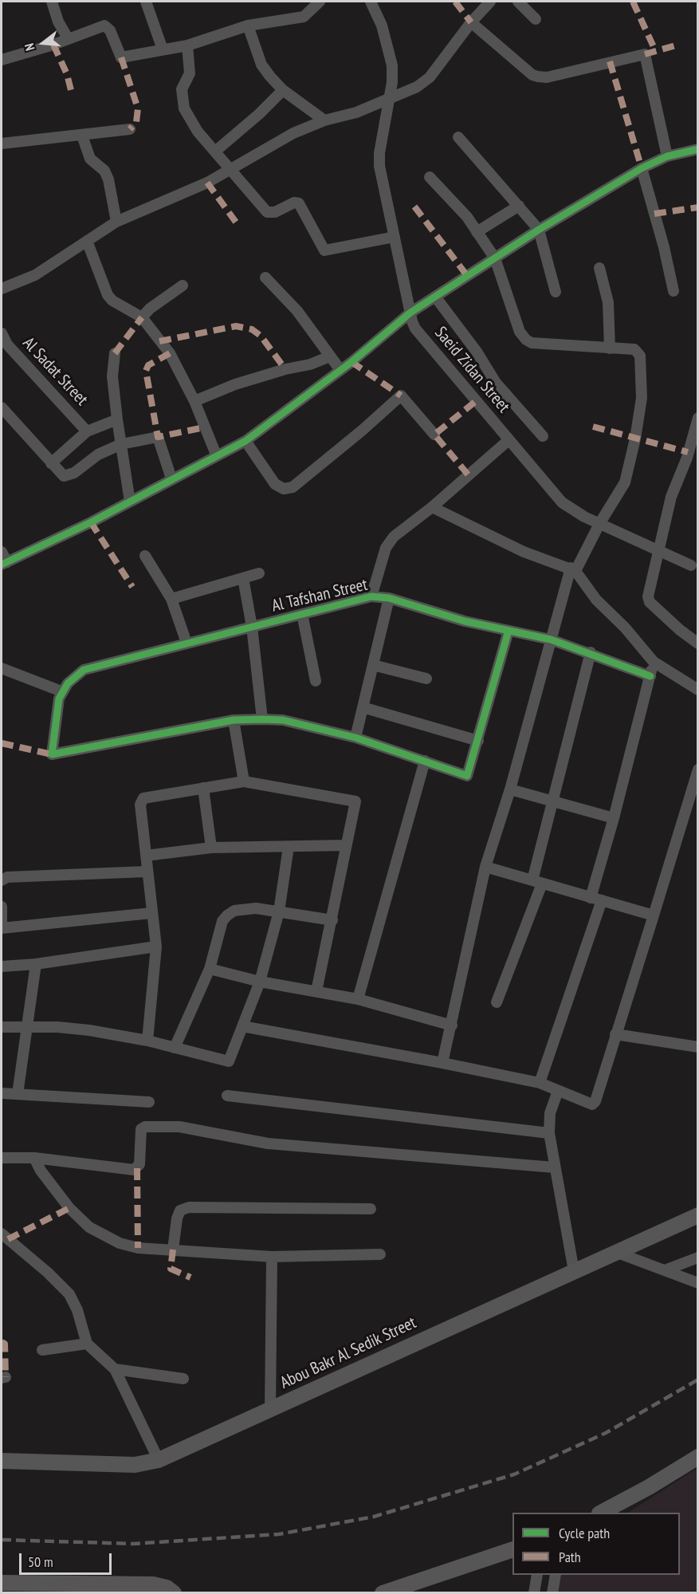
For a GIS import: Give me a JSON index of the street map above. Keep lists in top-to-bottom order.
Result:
{
  "streets": {
    "street": [
      "Saeid Zidan Street",
      "Al Sadat Street",
      "Al Tafshan Street",
      "Abou Bakr Al Sedik Street"
    ]
  },
  "legend": ["Cycle path", "Path"],
  "scale_bar": "50 m",
  "north": "left"
}
